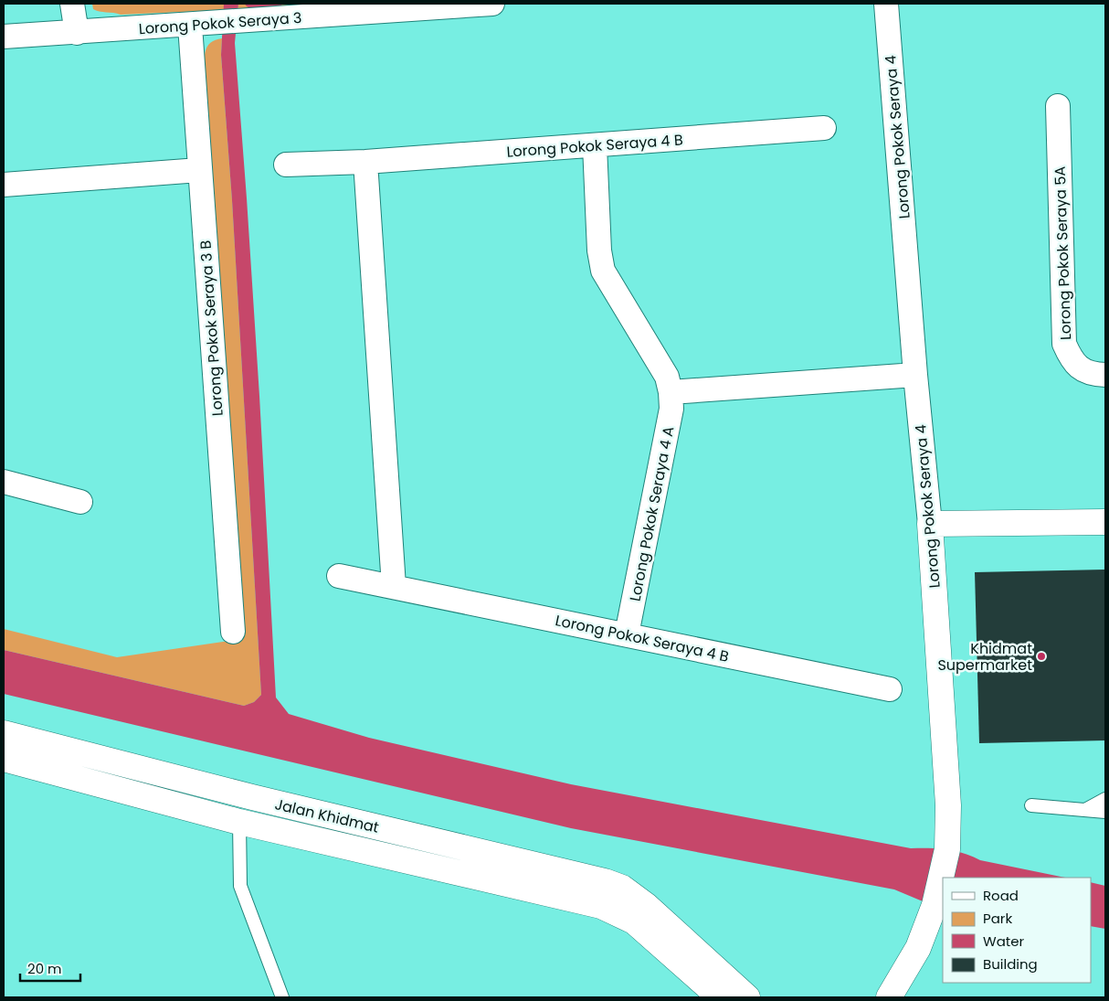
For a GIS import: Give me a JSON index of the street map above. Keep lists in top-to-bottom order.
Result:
{
  "streets": {
    "street": [
      "Lorong Pokok Seraya 3",
      "Lorong Pokok Seraya 4",
      "Lorong Pokok Seraya 4 B",
      "Lorong Pokok Seraya 5A",
      "Lorong Pokok Seraya 3 B",
      "Lorong Pokok Seraya 4 A",
      "Jalan Khidmat"
    ]
  },
  "crossings": [
    ["Lorong Pokok Seraya 3", "Lorong Pokok Seraya 3 B"],
    ["Lorong Pokok Seraya 4 B", "Lorong Pokok Seraya 4 A"]
  ],
  "places": ["Khidmat Supermarket"],
  "legend": [
    "Road",
    "Park",
    "Water",
    "Building"
  ],
  "scale_bar": "20 m"
}
